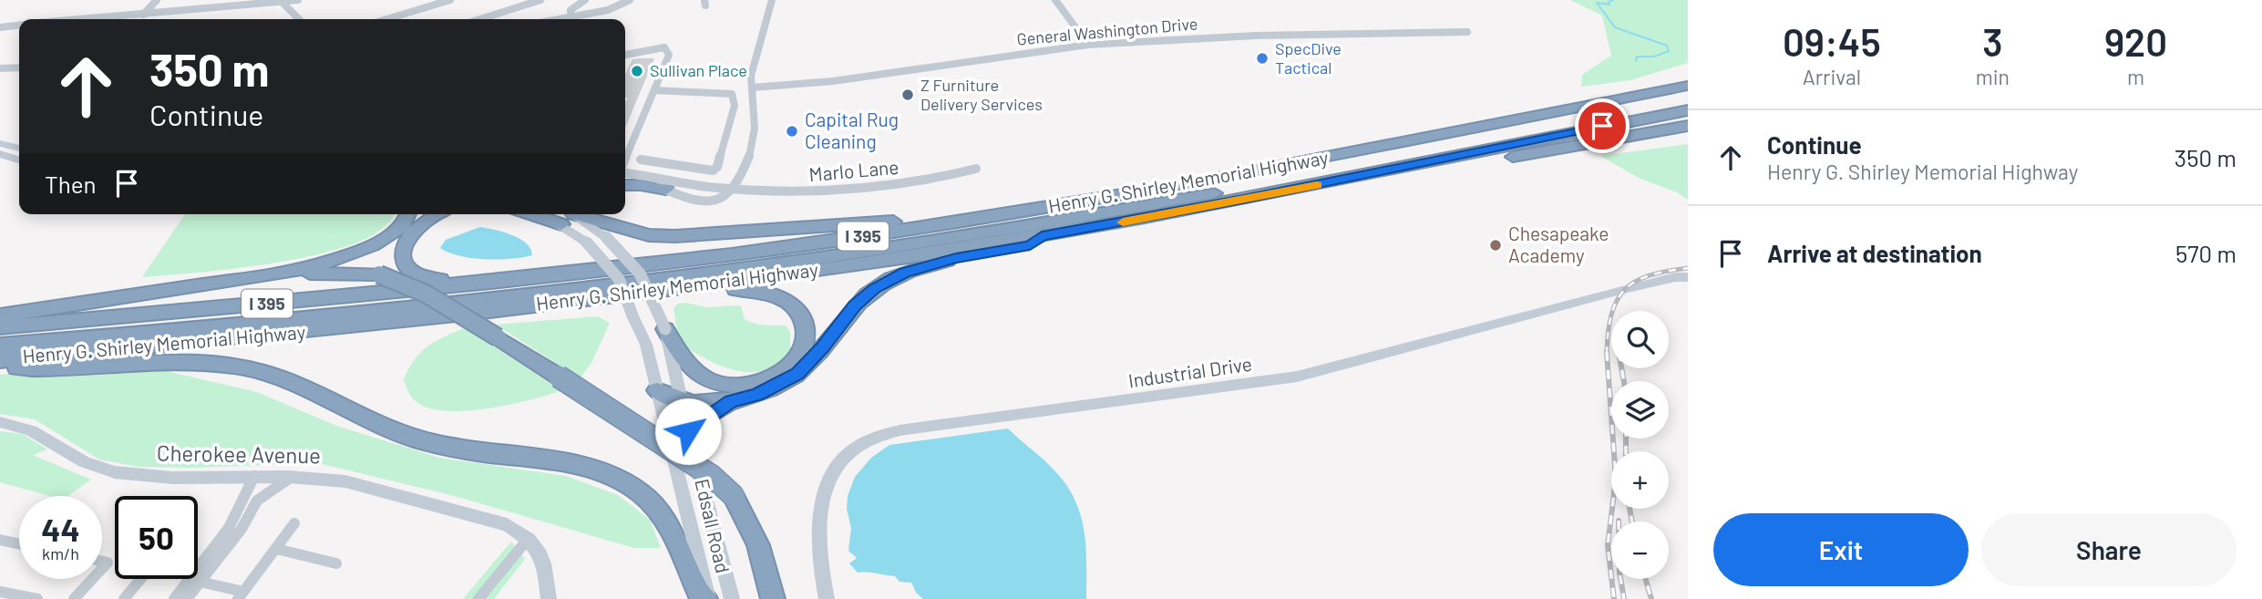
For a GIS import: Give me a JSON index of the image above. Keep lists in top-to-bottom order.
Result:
{
  "streets": {
    "highway": ["Henry G. Shirley Memorial Highway", "I 395"],
    "street": [
      "General Washington Drive",
      "Marlo Lane",
      "Industrial Drive",
      "Cherokee Avenue",
      "Edsall Road"
    ]
  },
  "places": [
    "SpecDive Tactical",
    "Sullivan Place",
    "Z Furniture Delivery Services",
    "Capital Rug Cleaning",
    "Chesapeake Academy"
  ],
  "page": {
    "eta": [
      "09:45",
      "Arrival",
      "3",
      "min",
      "920",
      "m"
    ],
    "turn": ["350 m", "Continue"],
    "list": [
      {
        "name": "Continue",
        "note": "Henry G. Shirley Memorial Highway",
        "value": "350 m"
      },
      {
        "name": "Arrive at destination",
        "value": "570 m"
      }
    ],
    "then": "Then",
    "map_buttons": ["+", "−"],
    "speed": "44 km/h",
    "limit": "50",
    "buttons": ["Exit", "Share"]
  }
}
